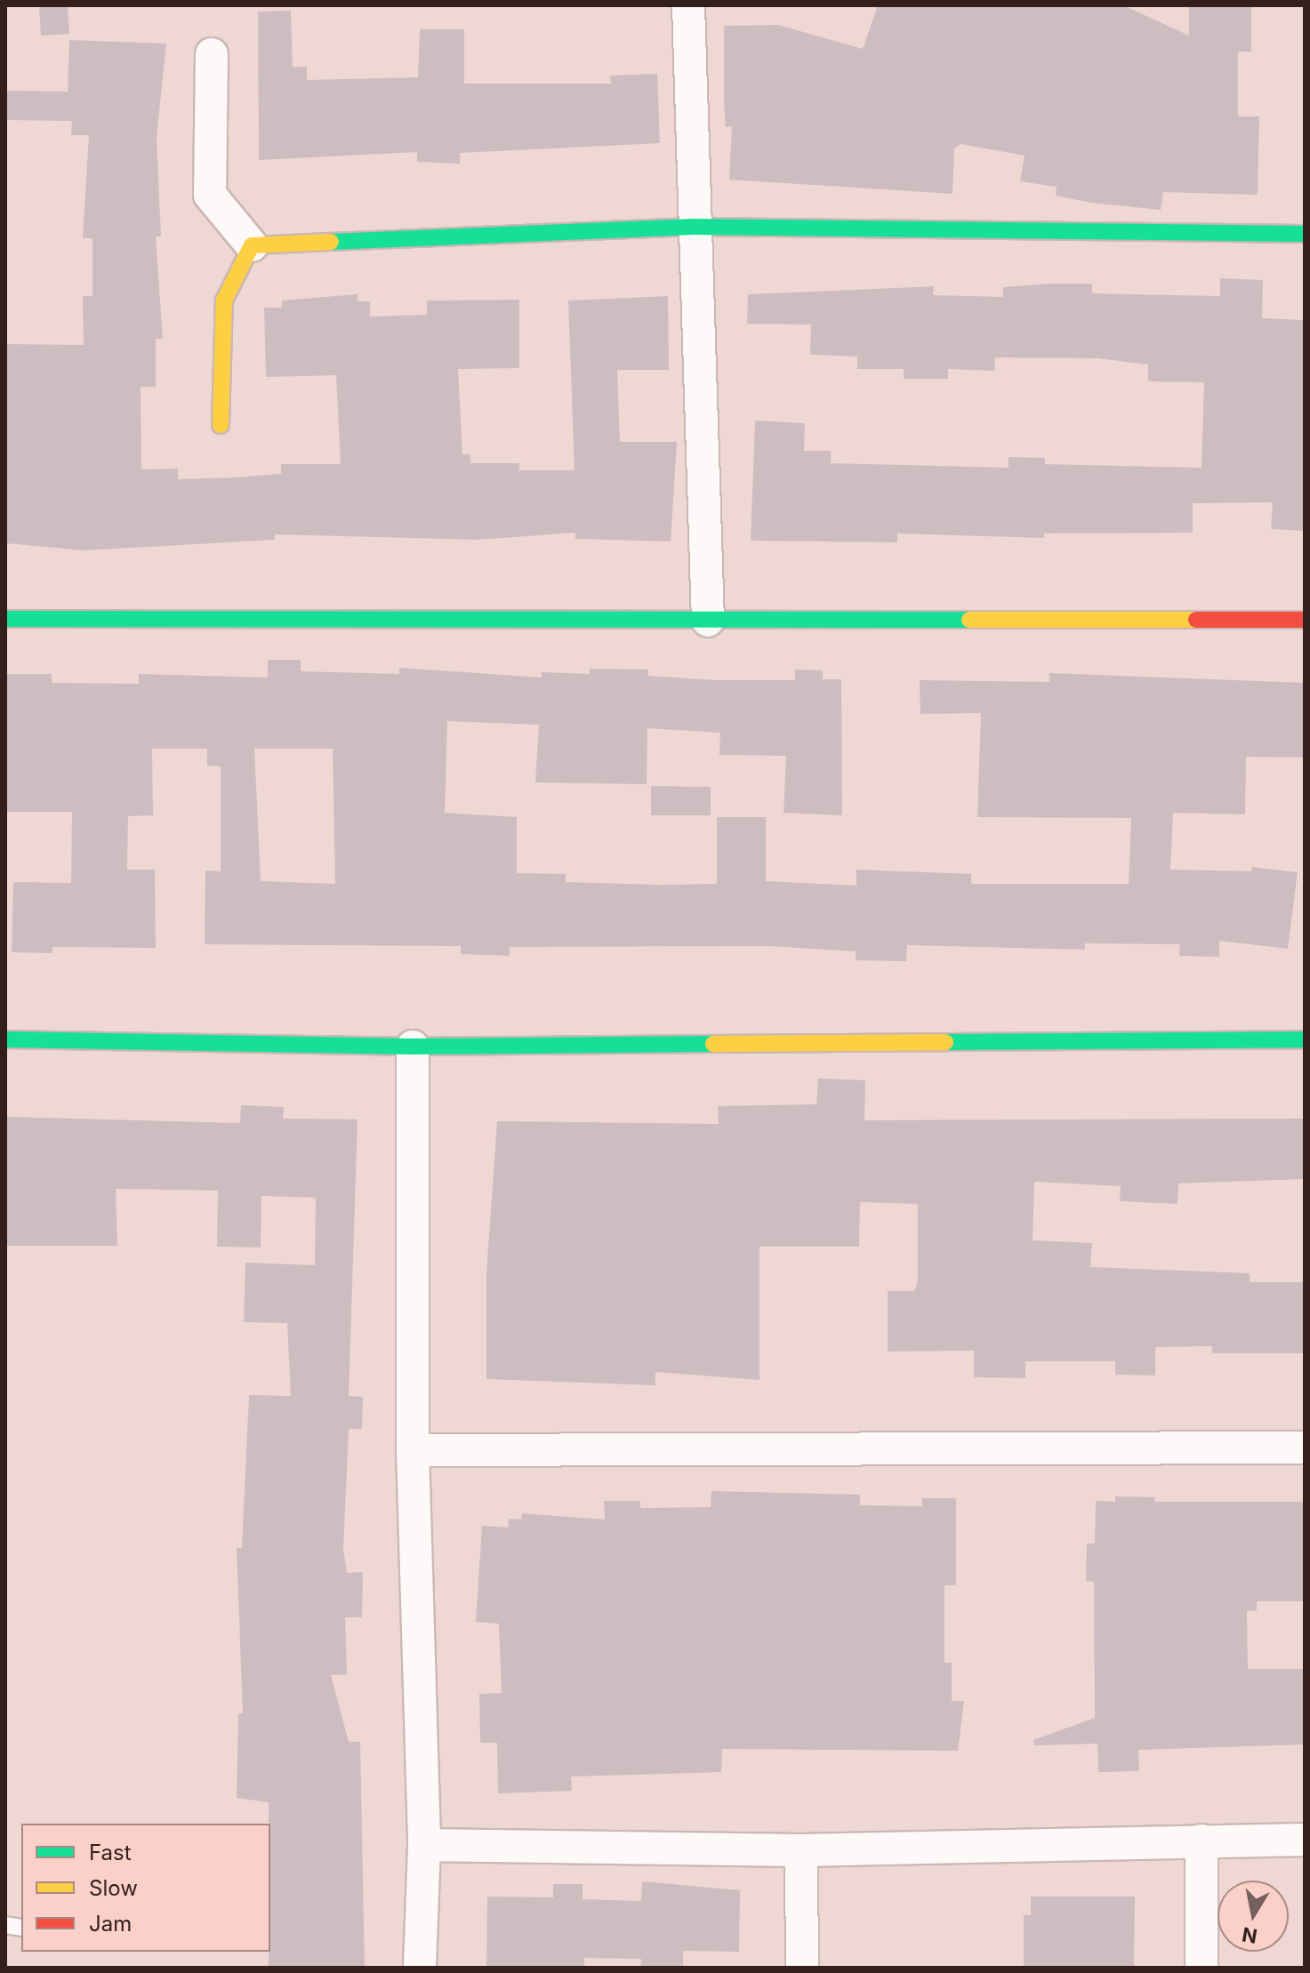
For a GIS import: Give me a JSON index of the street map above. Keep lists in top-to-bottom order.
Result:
{
  "legend": ["Fast", "Slow", "Jam"],
  "north": "bottom"
}
